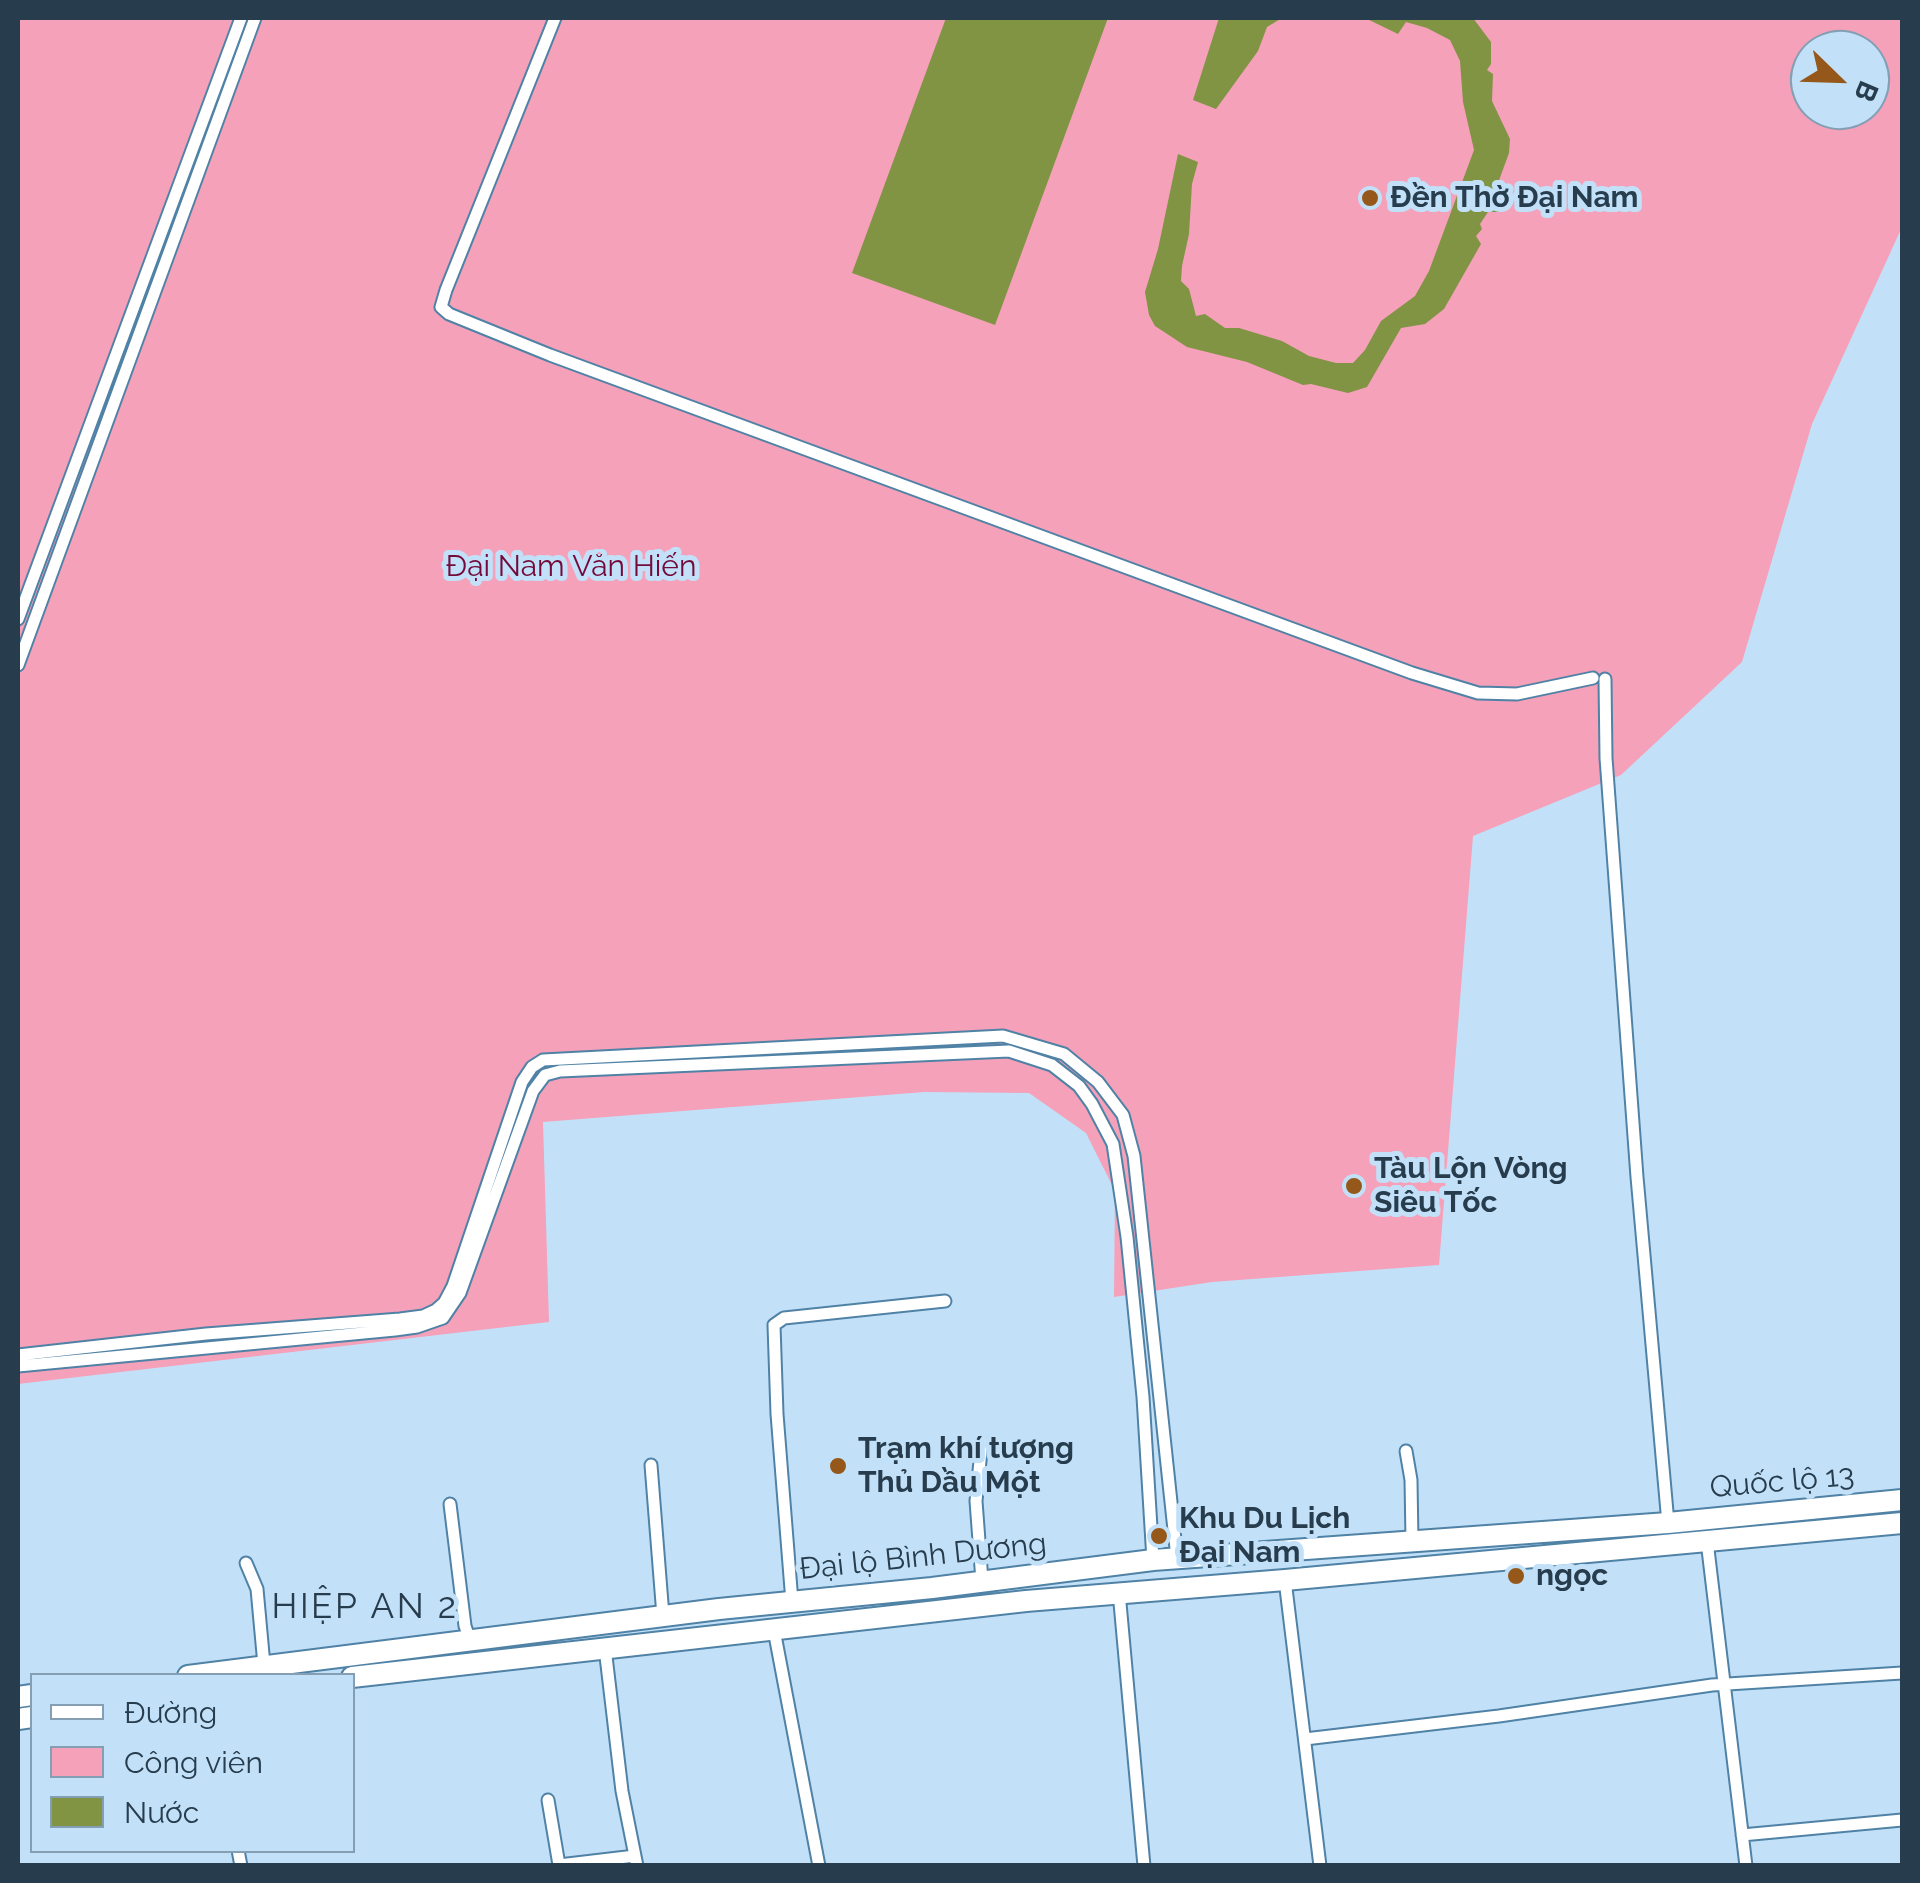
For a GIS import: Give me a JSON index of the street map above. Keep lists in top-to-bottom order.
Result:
{
  "streets": {
    "highway": ["Quốc lộ 13", "Đại lộ Bình Dương"]
  },
  "crossings": [
    ["Quốc lộ 13", "Đại lộ Bình Dương"]
  ],
  "districts": ["HIỆP AN 2"],
  "parks": ["Đại Nam Văn Hiến"],
  "places": [
    "Đền Thờ Đại Nam",
    "Tàu Lộn Vòng Siêu Tốc",
    "Trạm khí tượng Thủ Dầu Một",
    "Khu Du Lịch Đại Nam",
    "ngọc"
  ],
  "legend": ["Đường", "Công viên", "Nước"],
  "north": "bottom right"
}
